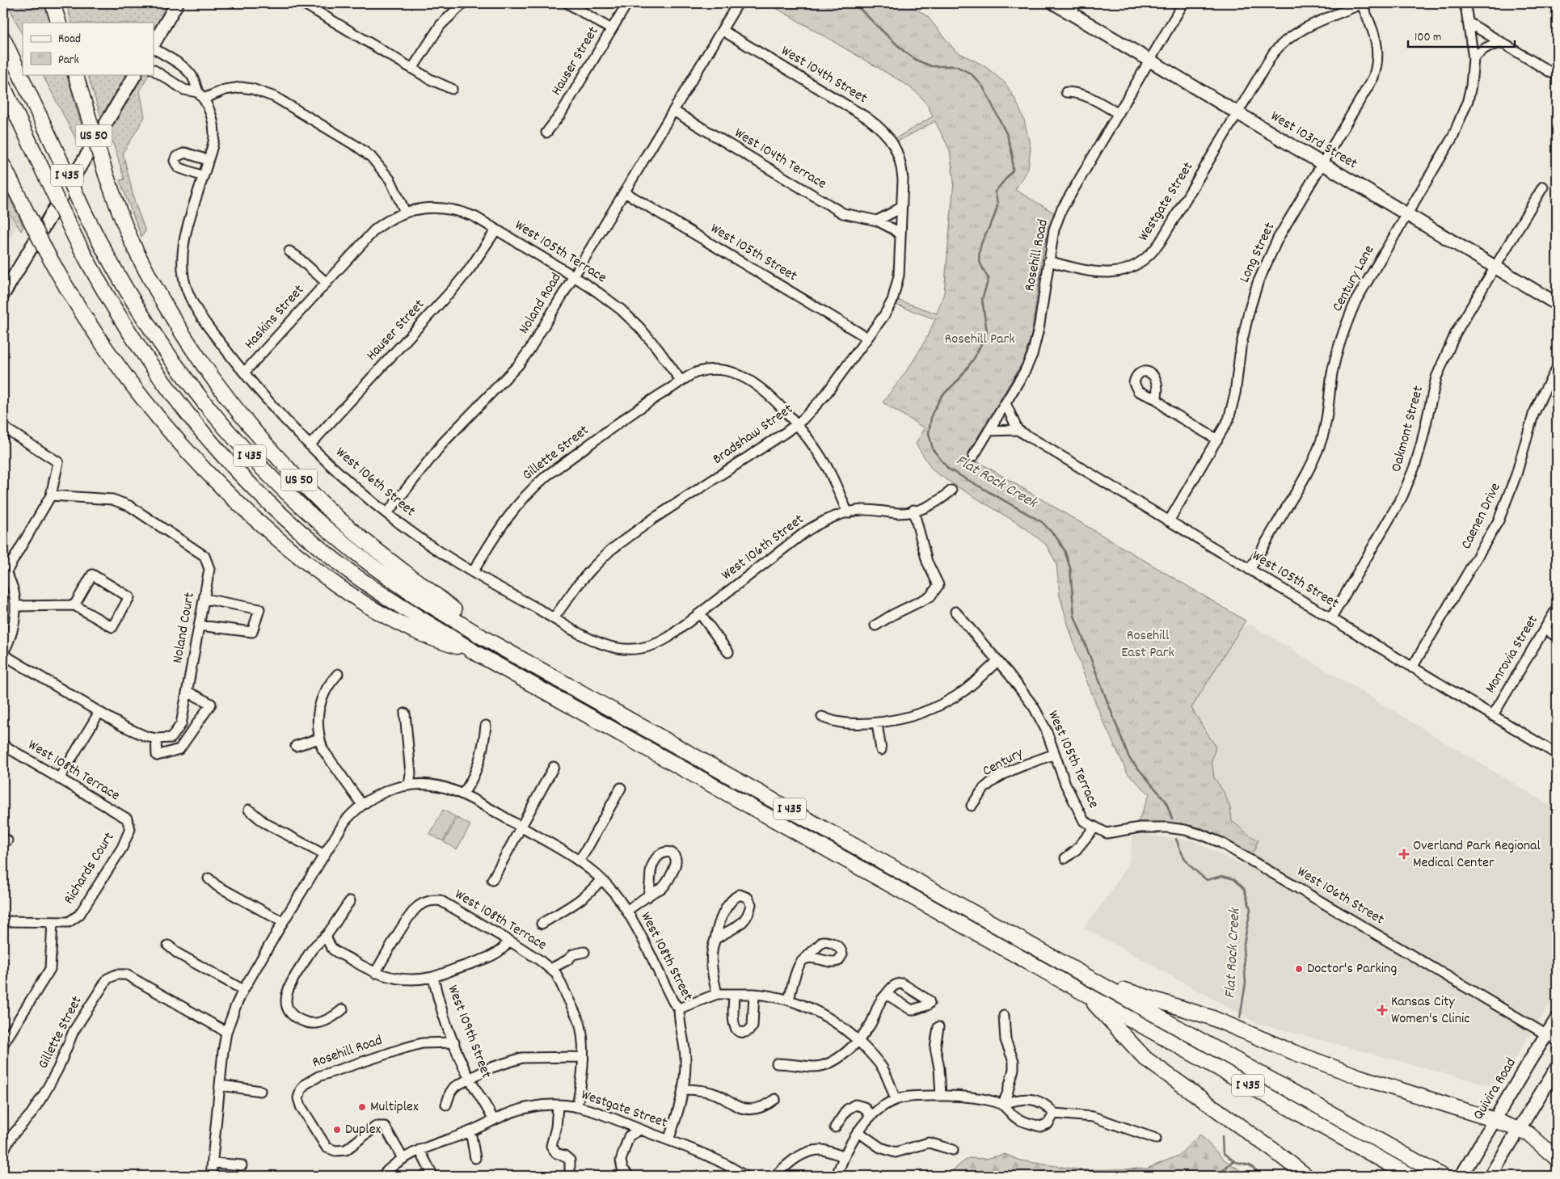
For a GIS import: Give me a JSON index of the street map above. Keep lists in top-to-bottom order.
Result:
{
  "streets": {
    "highway": ["US 50", "I 435"],
    "main road": ["West 103rd Street", "Quivira Road"],
    "street": [
      "Hauser Street",
      "West 104th Street",
      "West 104th Terrace",
      "Westgate Street",
      "West 105th Terrace",
      "West 105th Street",
      "Long Street",
      "Rosehill Road",
      "Century Lane",
      "Noland Road",
      "Haskins Street",
      "Oakmont Street",
      "Bradshaw Street",
      "Gillette Street",
      "West 106th Street",
      "Caenen Drive",
      "Noland Court",
      "Monrovia Street",
      "Century",
      "West 108th Terrace",
      "Richards Court",
      "West 108th Street",
      "West 109th Street"
    ]
  },
  "crossings": [
    ["Hauser Street", "West 105th Terrace"],
    ["Hauser Street", "West 106th Street"],
    ["West 104th Street", "Noland Road"],
    ["West 104th Street", "Bradshaw Street"],
    ["US 50", "I 435"],
    ["West 103rd Street", "Westgate Street"],
    ["West 103rd Street", "Long Street"],
    ["West 103rd Street", "Rosehill Road"],
    ["West 103rd Street", "Century Lane"],
    ["West 103rd Street", "Oakmont Street"],
    ["West 104th Terrace", "Noland Road"],
    ["West 104th Terrace", "Bradshaw Street"],
    ["Westgate Street", "Long Street"],
    ["Westgate Street", "Rosehill Road"],
    ["Westgate Street", "West 108th Terrace"],
    ["Westgate Street", "West 108th Street"],
    ["Westgate Street", "West 109th Street"],
    ["West 105th Terrace", "Noland Road"],
    ["West 105th Terrace", "Haskins Street"],
    ["West 105th Terrace", "Gillette Street"],
    ["West 105th Terrace", "West 106th Street"],
    ["West 105th Terrace", "Century"],
    ["West 105th Street", "Long Street"],
    ["West 105th Street", "Century Lane"],
    ["West 105th Street", "Noland Road"],
    ["West 105th Street", "Oakmont Street"],
    ["West 105th Street", "Bradshaw Street"],
    ["West 105th Street", "Caenen Drive"],
    ["West 105th Street", "Monrovia Street"],
    ["Rosehill Road", "West 109th Street"],
    ["Noland Road", "West 106th Street"],
    ["Haskins Street", "West 106th Street"],
    ["Bradshaw Street", "West 106th Street"],
    ["Gillette Street", "West 106th Street"],
    ["West 106th Street", "Quivira Road"],
    ["West 108th Terrace", "Richards Court"],
    ["West 108th Terrace", "West 109th Street"]
  ],
  "water": ["Flat Rock Creek"],
  "parks": ["Rosehill Park", "Rosehill East Park"],
  "places": {
    "health": ["Overland Park Regional Medical Center", "Kansas City Women's Clinic"],
    "other": ["Doctor's Parking", "Multiplex", "Duplex"]
  },
  "legend": ["Road", "Park"],
  "scale_bar": "100 m"
}
